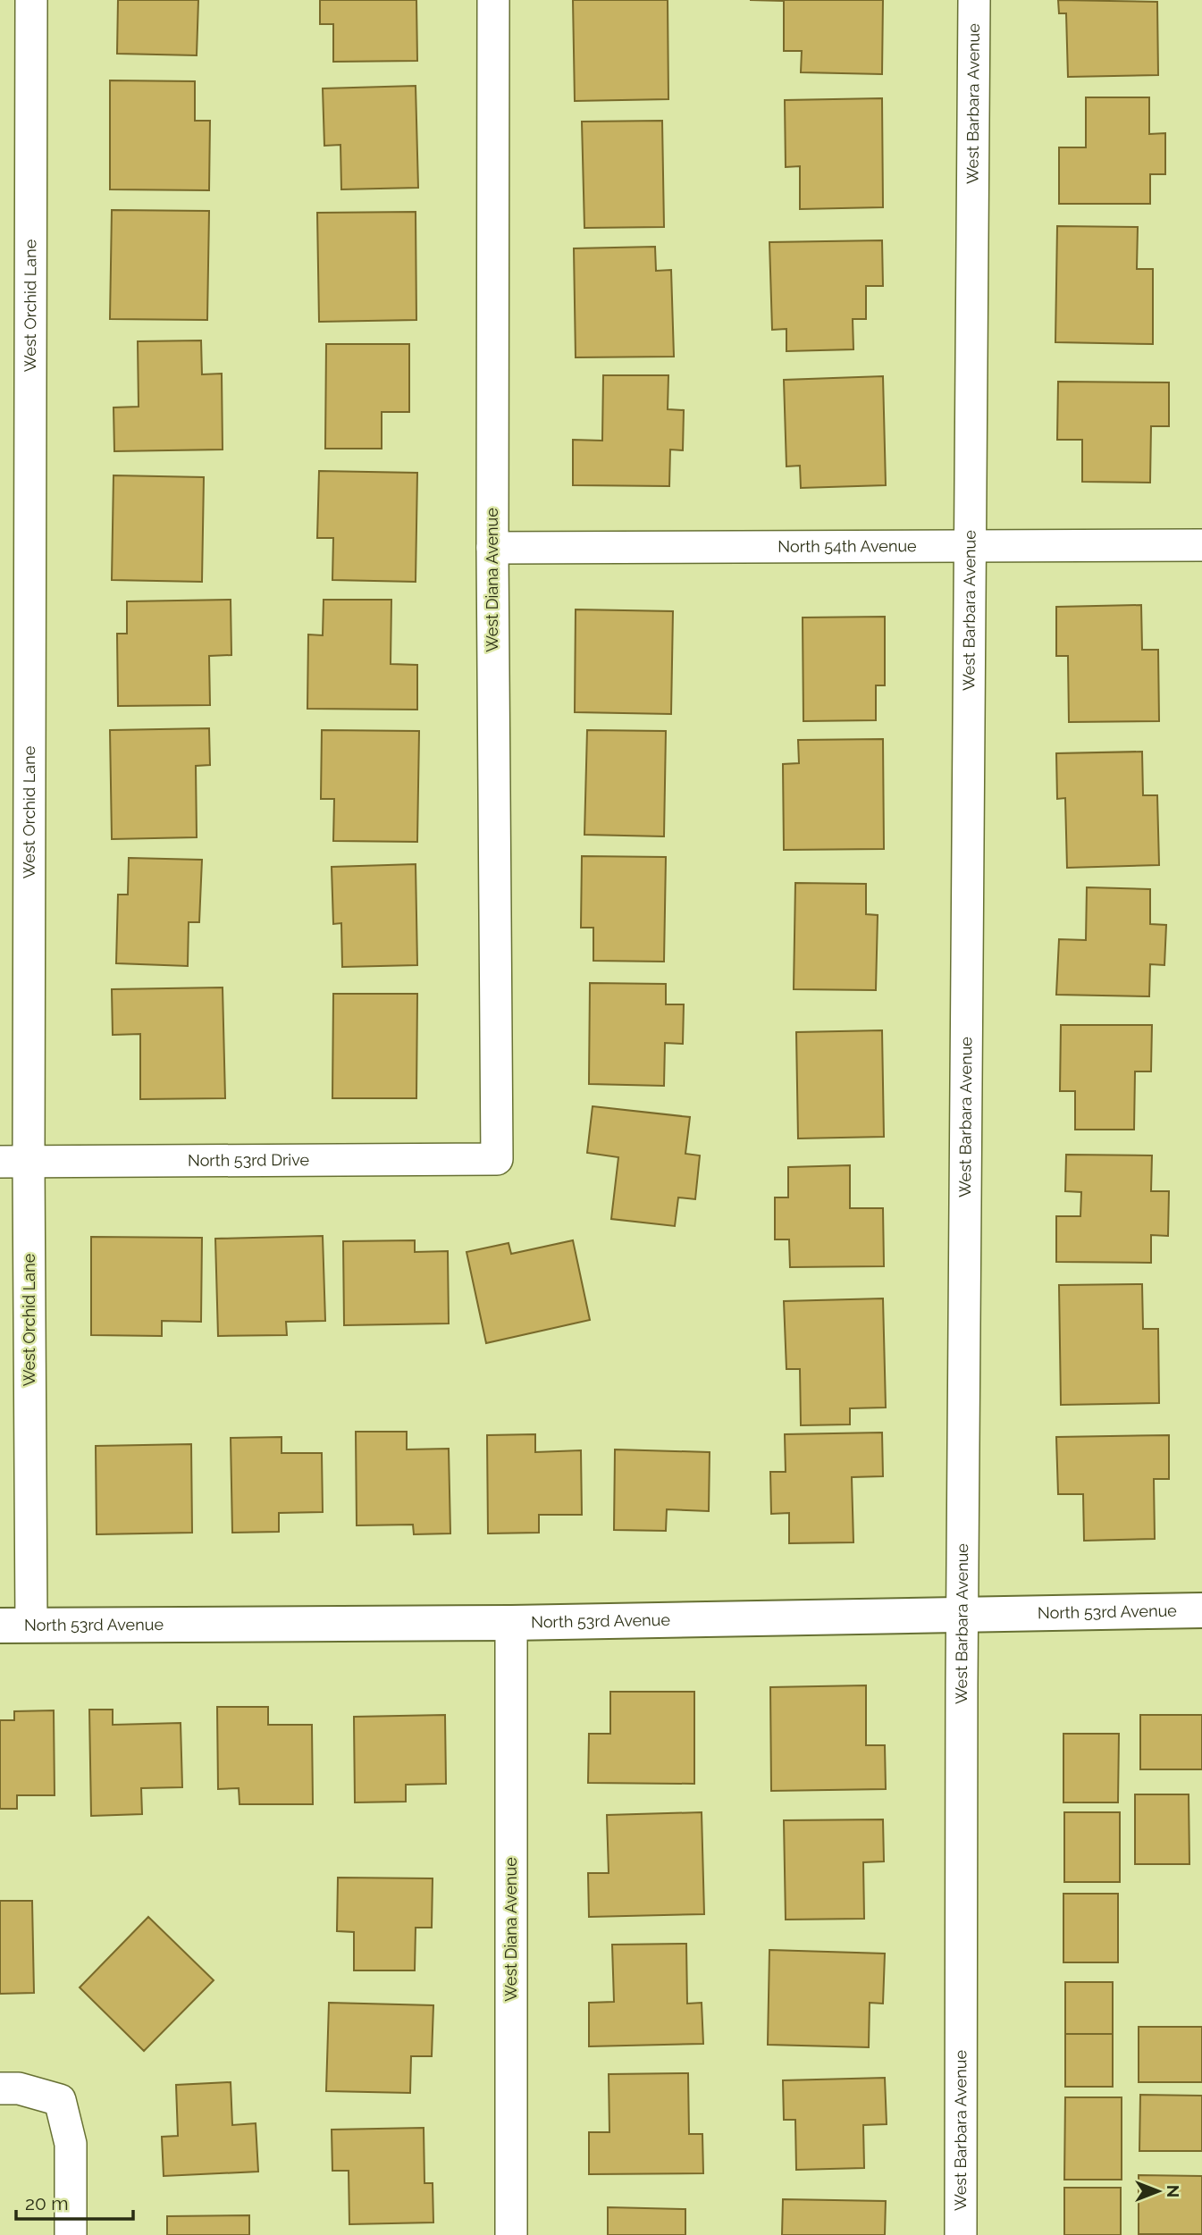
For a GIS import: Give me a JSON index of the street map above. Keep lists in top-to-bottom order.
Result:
{
  "streets": {
    "street": [
      "West Barbara Avenue",
      "West Orchid Lane",
      "North 54th Avenue",
      "West Diana Avenue",
      "North 53rd Drive",
      "North 53rd Avenue"
    ]
  },
  "crossings": [
    ["West Barbara Avenue", "North 54th Avenue"],
    ["West Barbara Avenue", "North 53rd Avenue"],
    ["West Orchid Lane", "North 53rd Drive"],
    ["West Orchid Lane", "North 53rd Avenue"],
    ["North 54th Avenue", "West Diana Avenue"],
    ["West Diana Avenue", "North 53rd Drive"],
    ["West Diana Avenue", "North 53rd Avenue"]
  ],
  "scale_bar": "20 m",
  "north": "right"
}
